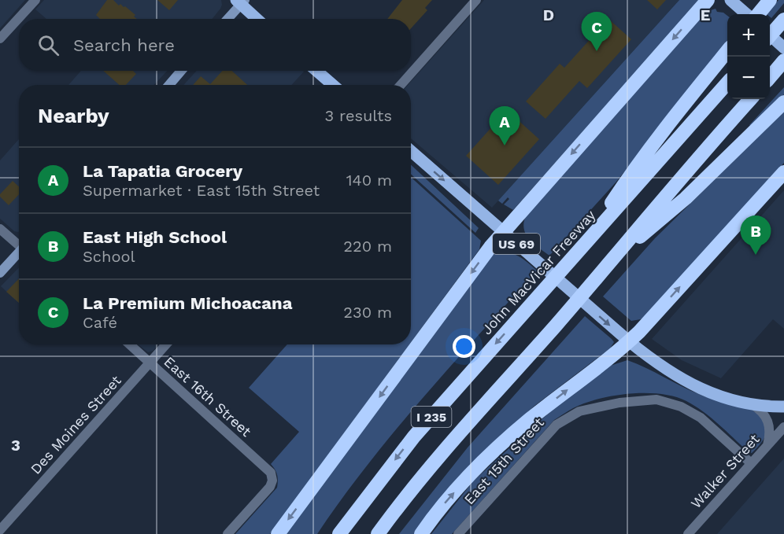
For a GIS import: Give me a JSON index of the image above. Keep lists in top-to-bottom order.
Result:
{
  "streets": {
    "highway": ["John MacVicar Freeway", "I 235"],
    "main road": ["US 69"],
    "street": [
      "East 16th Street",
      "Des Moines Street",
      "East 15th Street",
      "Walker Street"
    ]
  },
  "crossings": [
    ["East 16th Street", "Des Moines Street"],
    ["East 15th Street", "Walker Street"]
  ],
  "page": {
    "pins": ["C", "A", "B"],
    "map_buttons": ["+", "−"],
    "search": "Search here",
    "heading": ["Nearby", "3 results"],
    "list": [
      {
        "mark": "A",
        "name": "La Tapatia Grocery",
        "note": "Supermarket · East 15th Street",
        "value": "140 m"
      },
      {
        "mark": "B",
        "name": "East High School",
        "note": "School",
        "value": "220 m"
      },
      {
        "mark": "C",
        "name": "La Premium Michoacana",
        "note": "Café",
        "value": "230 m"
      }
    ]
  },
  "grid": {
    "columns": ["D", "E"],
    "rows": ["3"]
  }
}
